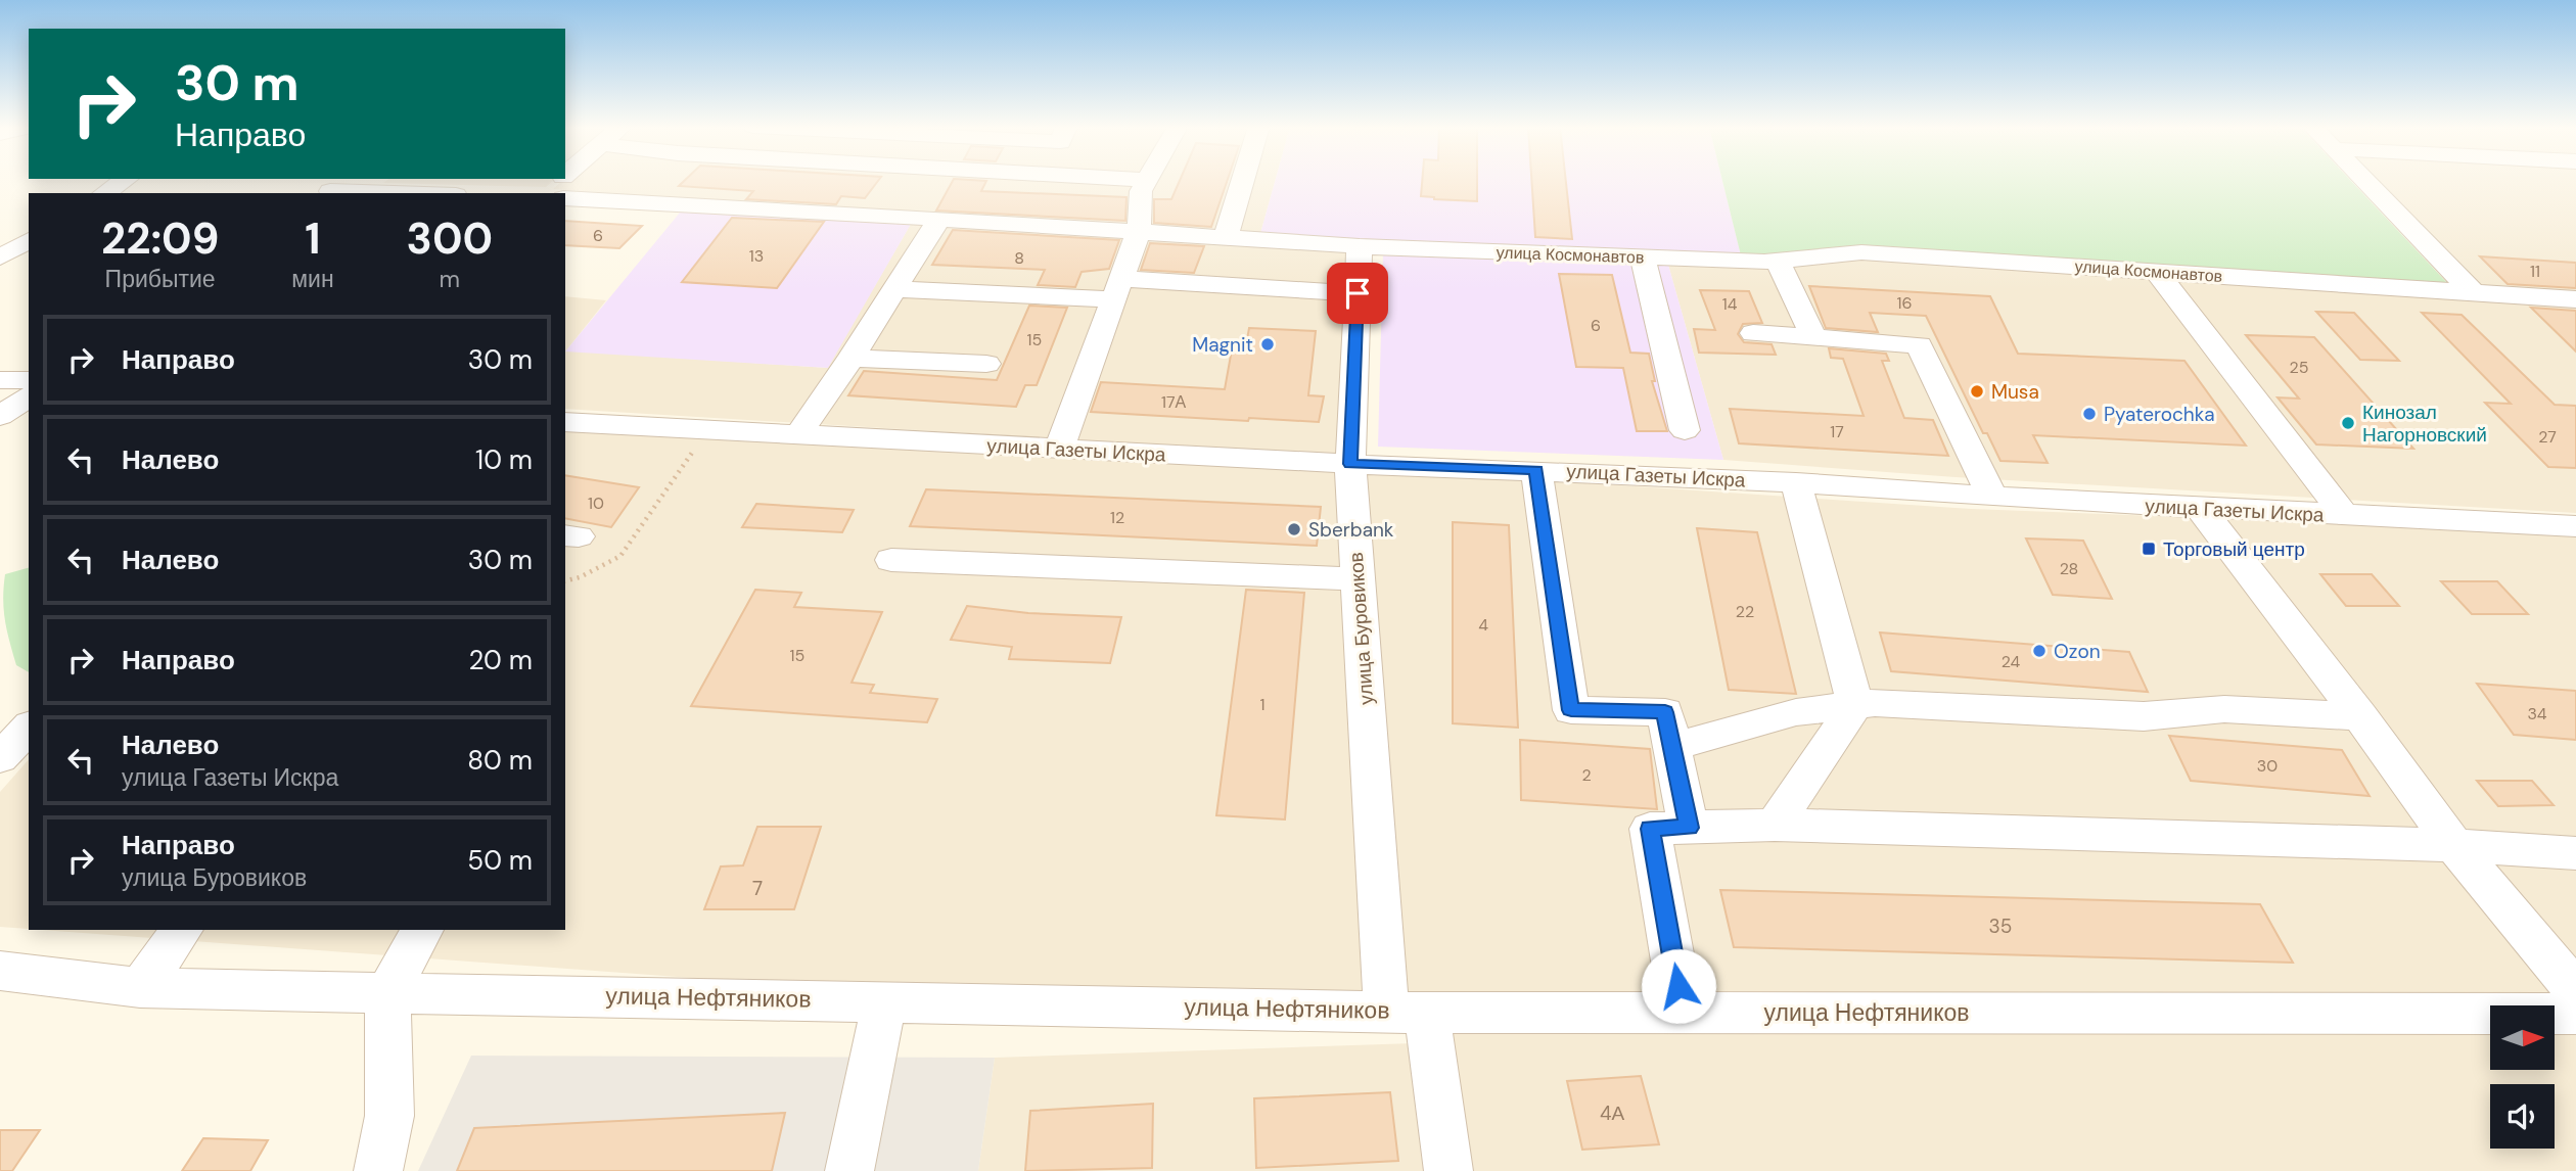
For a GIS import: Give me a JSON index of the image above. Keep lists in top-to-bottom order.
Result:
{
  "streets": {
    "street": [
      "улица Космонавтов",
      "улица Газеты Искра",
      "улица Буровиков",
      "улица Нефтяников"
    ]
  },
  "crossings": [
    ["улица Космонавтов", "улица Буровиков"],
    ["улица Газеты Искра", "улица Буровиков"],
    ["улица Буровиков", "улица Нефтяников"]
  ],
  "places": {
    "other": [
      "Magnit",
      "Musa",
      "Pyaterochka",
      "Кинозал Нагорновский",
      "Sberbank",
      "Ozon"
    ],
    "transit": ["Торговый центр"]
  },
  "house_numbers": [
    "6",
    "13",
    "8",
    "11",
    "16",
    "14",
    "6",
    "15",
    "25",
    "17А",
    "17",
    "27",
    "10",
    "12",
    "28",
    "22",
    "4",
    "15",
    "24",
    "1",
    "34",
    "30",
    "2",
    "7",
    "35",
    "4А"
  ],
  "north": "right",
  "page": {
    "turn": ["30 m", "Направо"],
    "eta": [
      "22:09",
      "Прибытие",
      "1",
      "мин",
      "300",
      "m"
    ],
    "list": [
      {
        "name": "Направо",
        "value": "30 m"
      },
      {
        "name": "Налево",
        "value": "10 m"
      },
      {
        "name": "Налево",
        "value": "30 m"
      },
      {
        "name": "Направо",
        "value": "20 m"
      },
      {
        "name": "Налево",
        "note": "улица Газеты Искра",
        "value": "80 m"
      },
      {
        "name": "Направо",
        "note": "улица Буровиков",
        "value": "50 m"
      }
    ]
  }
}
